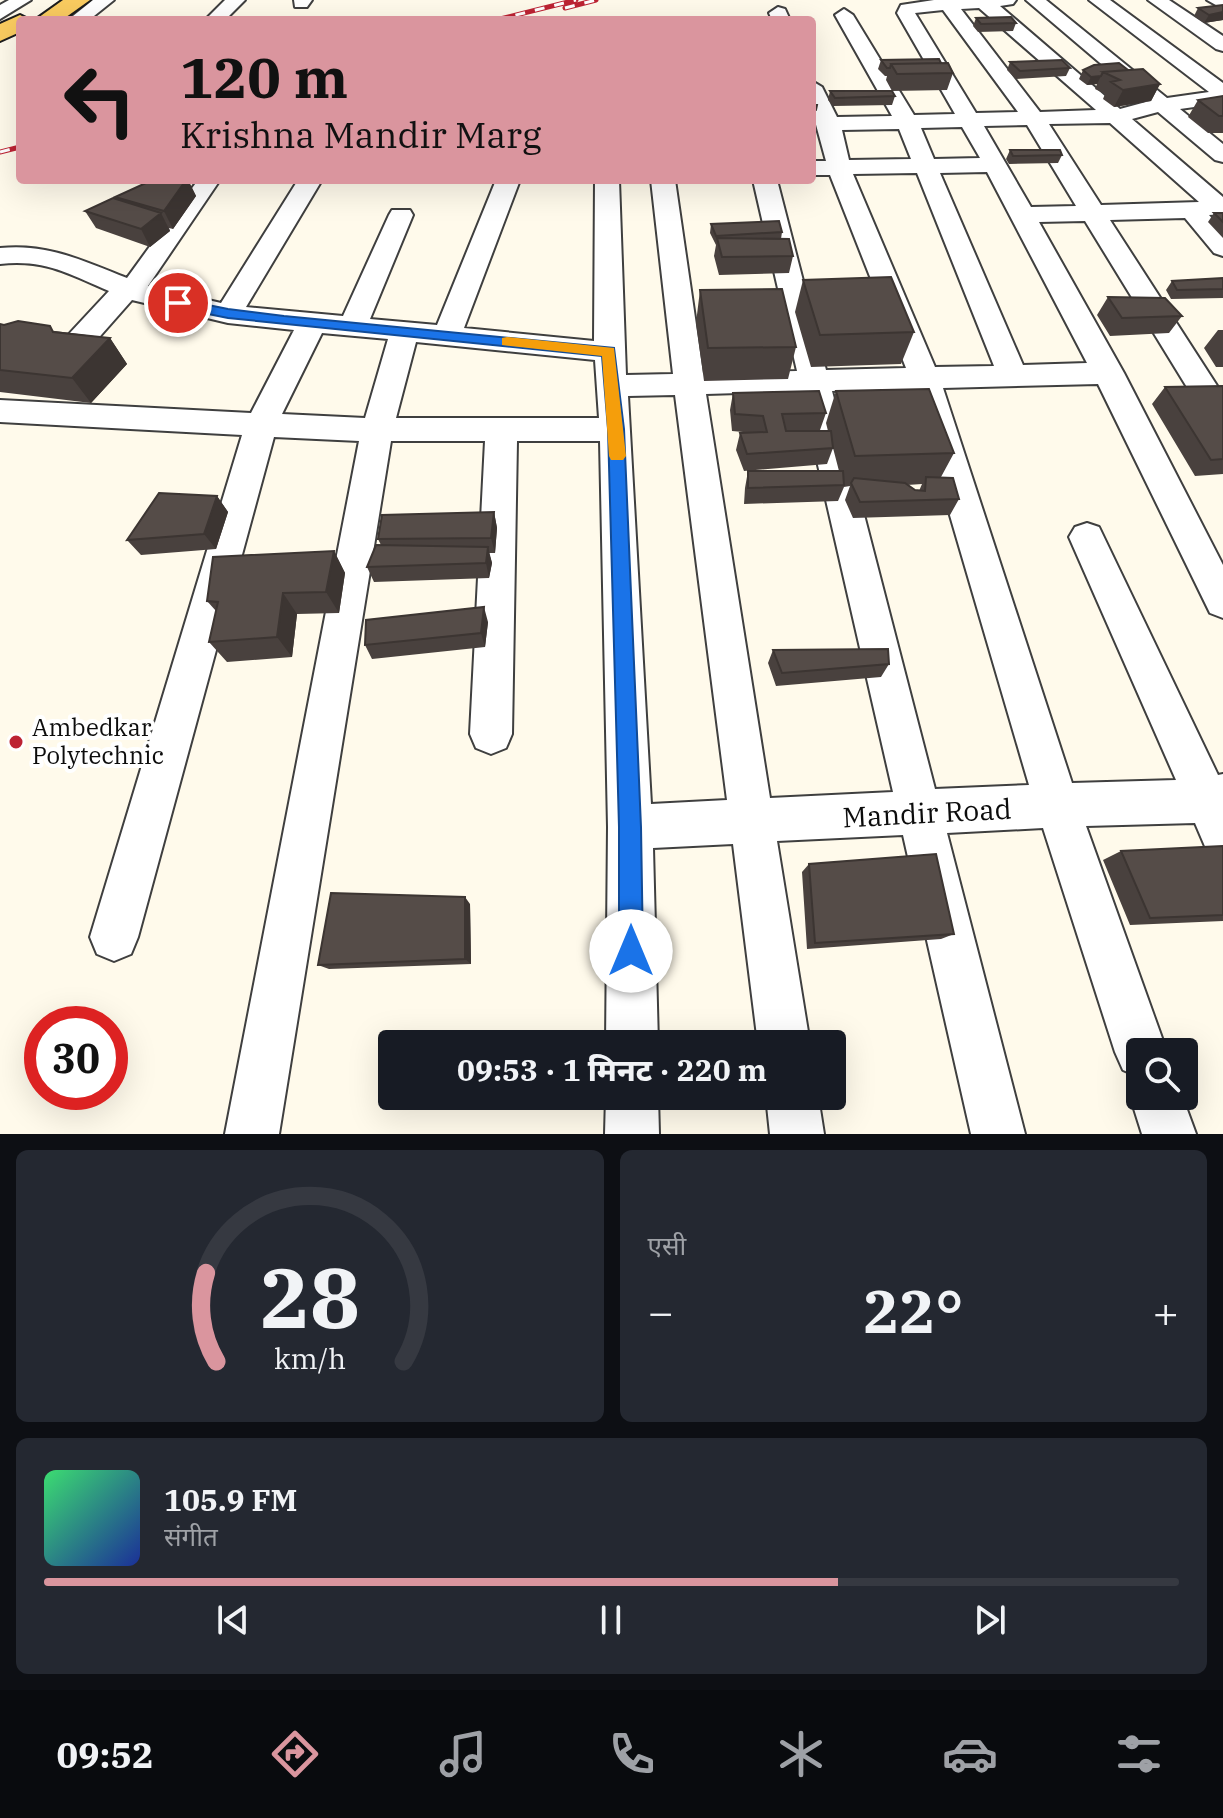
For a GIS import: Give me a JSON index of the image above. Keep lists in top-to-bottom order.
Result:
{
  "streets": {
    "street": ["Mandir Road"]
  },
  "places": ["Ambedkar Polytechnic"],
  "page": {
    "turn": ["120 m", "Krishna Mandir Marg"],
    "limit": "30",
    "trip": "09:53 · 1 मिनट · 220 m",
    "tile": "एसी",
    "heat": ["−", "22°", "+"],
    "song": ["105.9 FM", "संगीत"],
    "tabs": "09:52",
    "gauge": ["28", "km/h"]
  }
}
